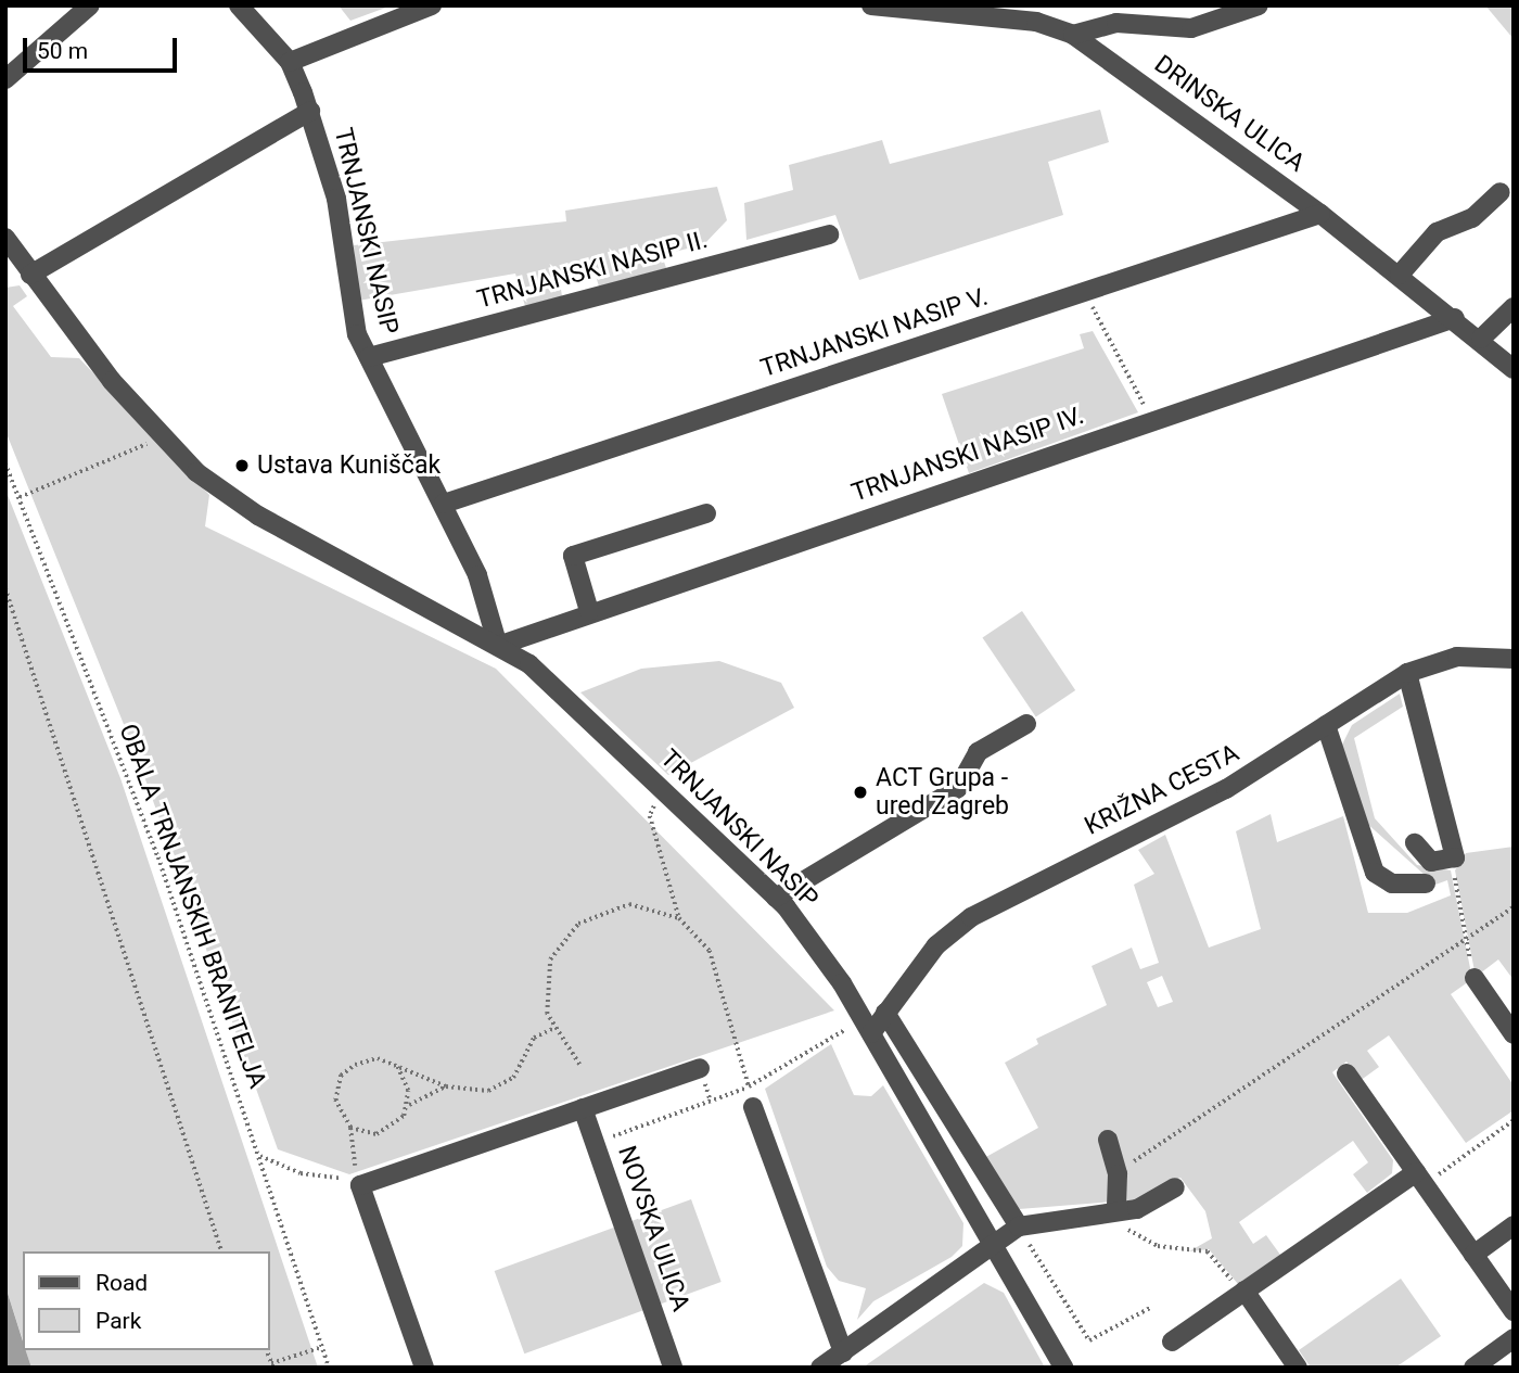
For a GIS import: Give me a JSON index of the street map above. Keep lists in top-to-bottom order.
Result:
{
  "streets": {
    "street": [
      "DRINSKA ULICA",
      "TRNJANSKI NASIP",
      "TRNJANSKI NASIP II.",
      "TRNJANSKI NASIP V.",
      "TRNJANSKI NASIP IV.",
      "KRIŽNA CESTA",
      "NOVSKA ULICA"
    ],
    "path": ["OBALA TRNJANSKIH BRANITELJA"]
  },
  "crossings": [
    ["DRINSKA ULICA", "TRNJANSKI NASIP V."],
    ["DRINSKA ULICA", "TRNJANSKI NASIP IV."],
    ["TRNJANSKI NASIP", "TRNJANSKI NASIP II."],
    ["TRNJANSKI NASIP", "TRNJANSKI NASIP V."],
    ["TRNJANSKI NASIP", "TRNJANSKI NASIP IV."],
    ["TRNJANSKI NASIP", "KRIŽNA CESTA"]
  ],
  "places": ["Ustava Kuniščak", "ACT Grupa - ured Zagreb"],
  "legend": ["Road", "Park"],
  "scale_bar": "50 m"
}
